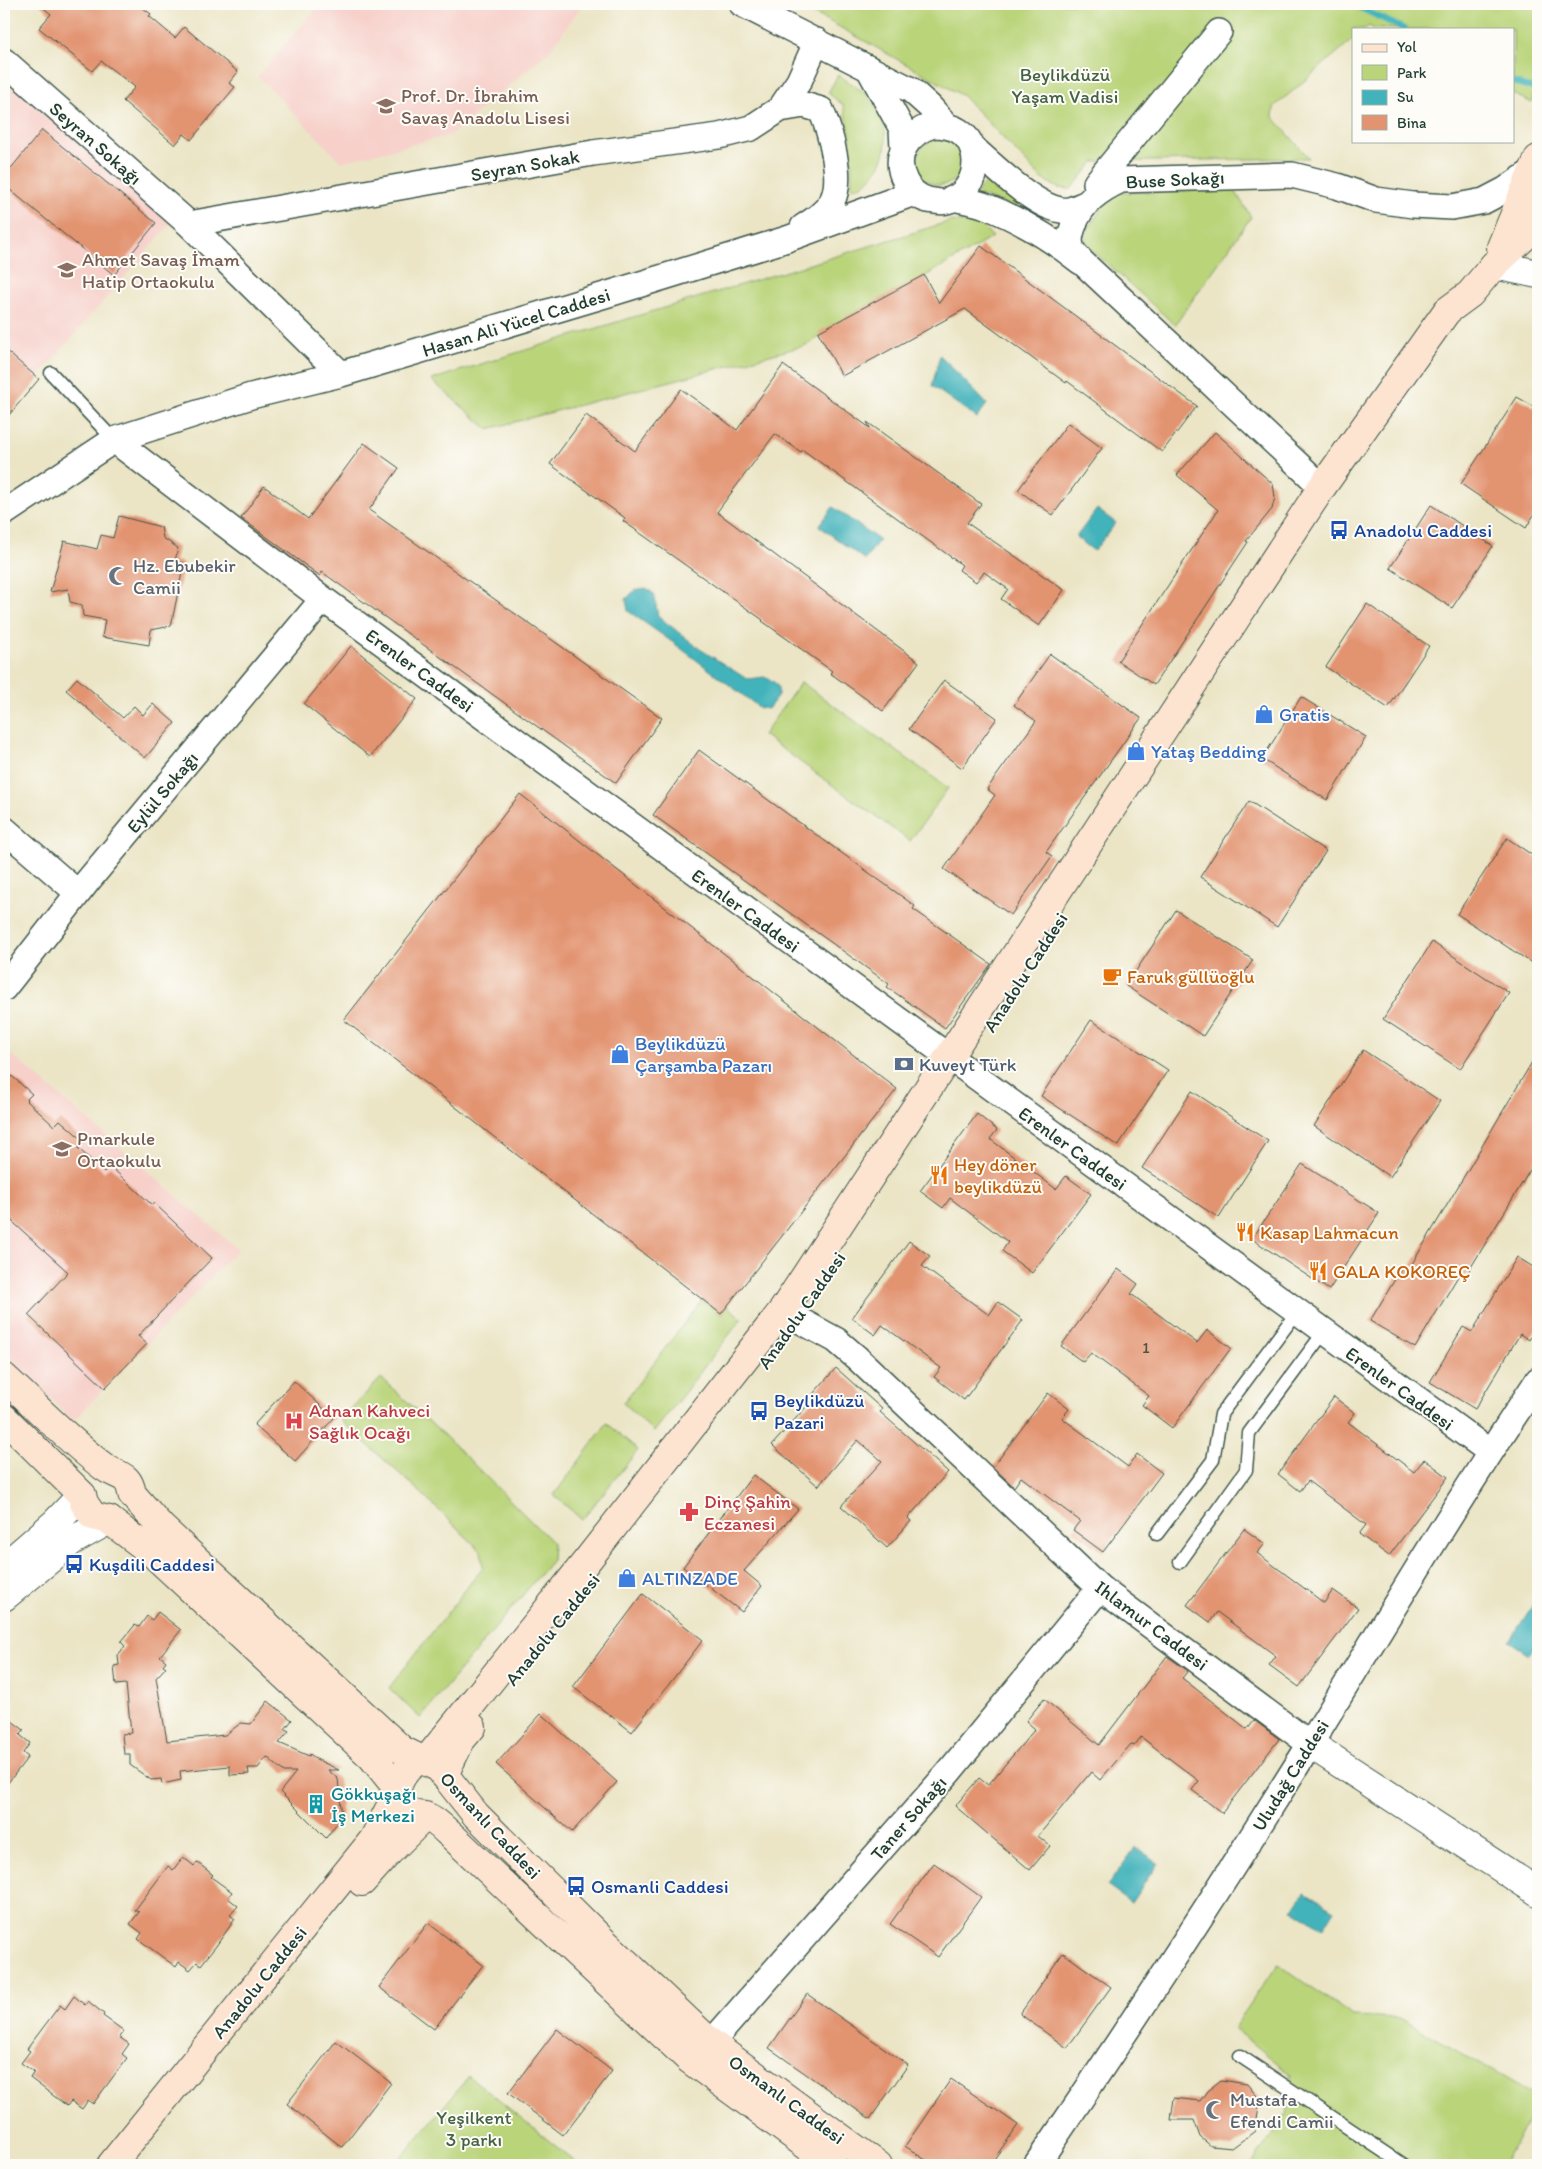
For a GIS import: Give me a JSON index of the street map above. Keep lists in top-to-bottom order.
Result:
{
  "streets": {
    "main road": ["Anadolu Caddesi", "Osmanlı Caddesi"],
    "street": [
      "Seyran Sokağı",
      "Seyran Sokak",
      "Buse Sokağı",
      "Hasan Ali Yücel Caddesi",
      "Erenler Caddesi",
      "Eylül Sokağı",
      "Ihlamur Caddesi",
      "Uludağ Caddesi",
      "Taner Sokağı"
    ]
  },
  "crossings": [
    ["Seyran Sokağı", "Seyran Sokak"],
    ["Seyran Sokağı", "Hasan Ali Yücel Caddesi"],
    ["Buse Sokağı", "Anadolu Caddesi"],
    ["Hasan Ali Yücel Caddesi", "Erenler Caddesi"],
    ["Erenler Caddesi", "Eylül Sokağı"],
    ["Erenler Caddesi", "Anadolu Caddesi"],
    ["Erenler Caddesi", "Uludağ Caddesi"],
    ["Anadolu Caddesi", "Ihlamur Caddesi"],
    ["Anadolu Caddesi", "Osmanlı Caddesi"],
    ["Ihlamur Caddesi", "Uludağ Caddesi"],
    ["Ihlamur Caddesi", "Taner Sokağı"],
    ["Taner Sokağı", "Osmanlı Caddesi"]
  ],
  "parks": ["Beylikdüzü Yaşam Vadisi", "Yeşilkent 3 parkı"],
  "places": {
    "school or university": ["Prof. Dr. İbrahim Savaş Anadolu Lisesi", "Ahmet Savaş İmam Hatip Ortaokulu", "Pınarkule Ortaokulu"],
    "bus stop": [
      "Anadolu Caddesi",
      "Beylikdüzü Pazari",
      "Kuşdili Caddesi",
      "Osmanli Caddesi"
    ],
    "mosque": ["Hz. Ebubekir Camii", "Mustafa Efendi Camii"],
    "shop": [
      "Gratis",
      "Yataş Bedding",
      "Beylikdüzü Çarşamba Pazarı",
      "ALTINZADE"
    ],
    "cafe": ["Faruk güllüoğlu"],
    "bank": ["Kuveyt Türk"],
    "restaurant": ["Hey döner beylikdüzü", "Kasap Lahmacun", "GALA KOKOREÇ"],
    "hospital": ["Adnan Kahveci Sağlık Ocağı"],
    "pharmacy": ["Dinç Şahin Eczanesi"],
    "building": ["Gökkuşağı İş Merkezi"]
  },
  "house_numbers": ["1"],
  "legend": [
    "Yol",
    "Park",
    "Su",
    "Bina"
  ]
}
